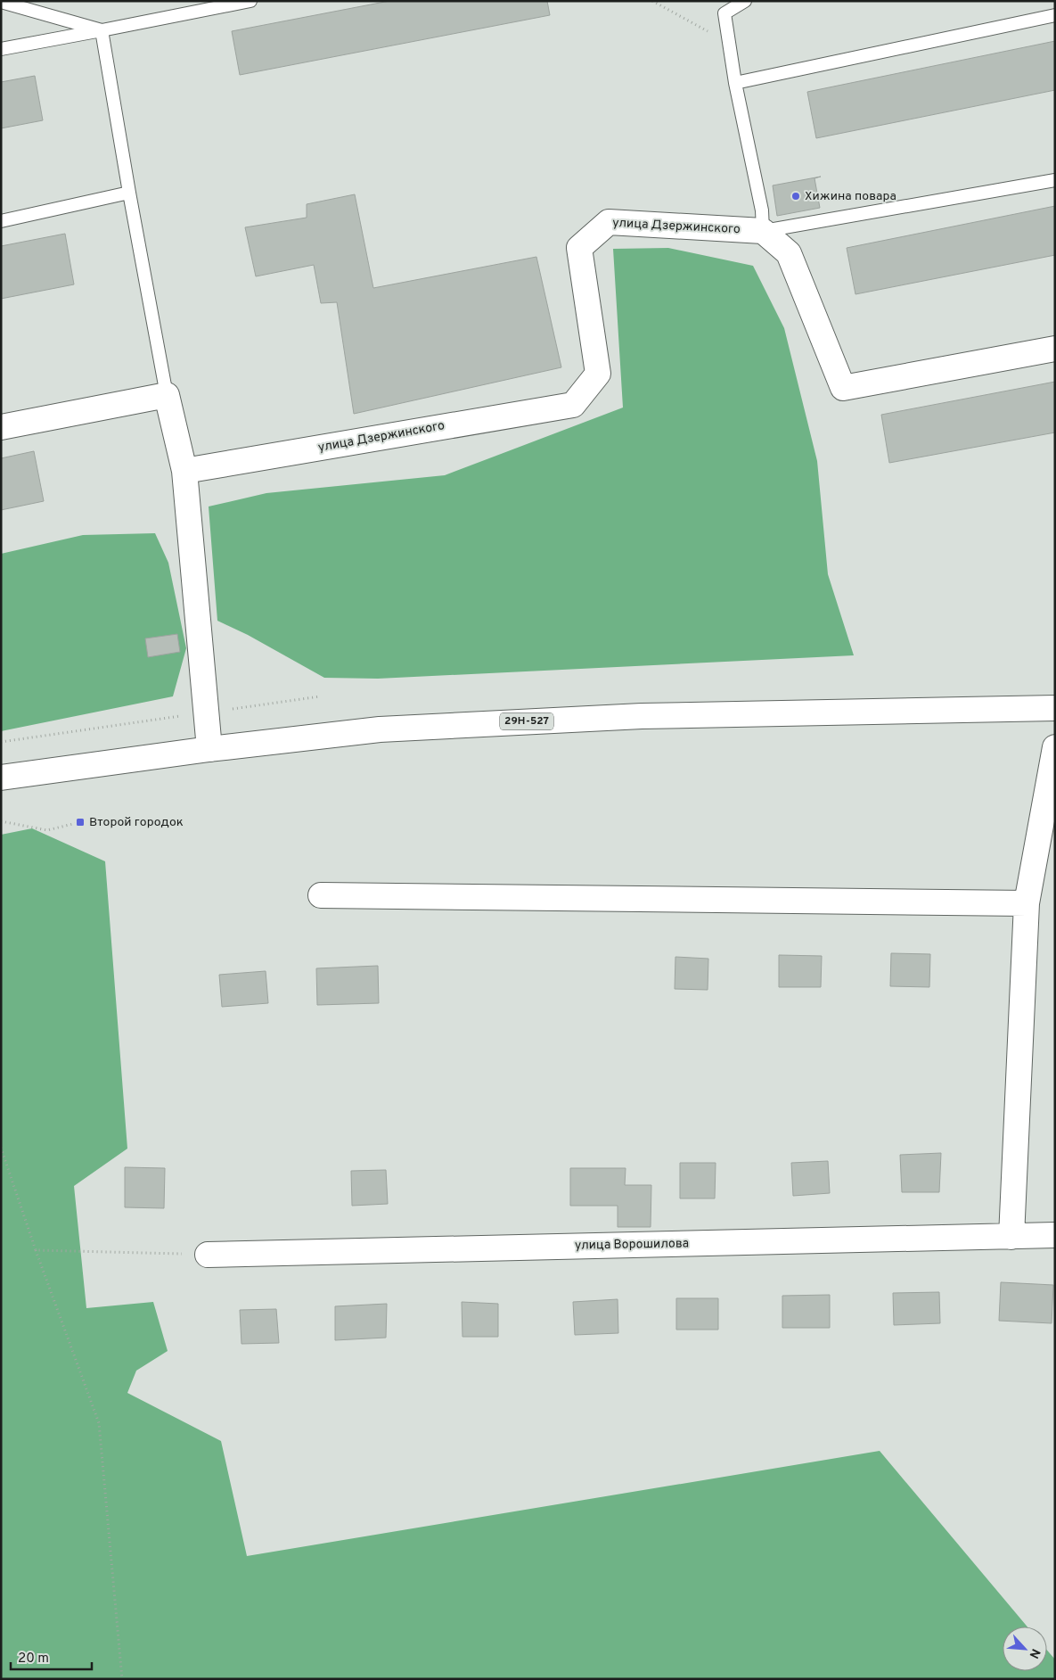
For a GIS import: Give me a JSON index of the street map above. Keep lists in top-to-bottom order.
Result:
{
  "streets": {
    "street": ["улица Дзержинского", "29Н-527", "улица Ворошилова"]
  },
  "places": {
    "other": ["Хижина повара"],
    "transit": ["Второй городок"]
  },
  "scale_bar": "20 m",
  "north": "bottom right"
}
